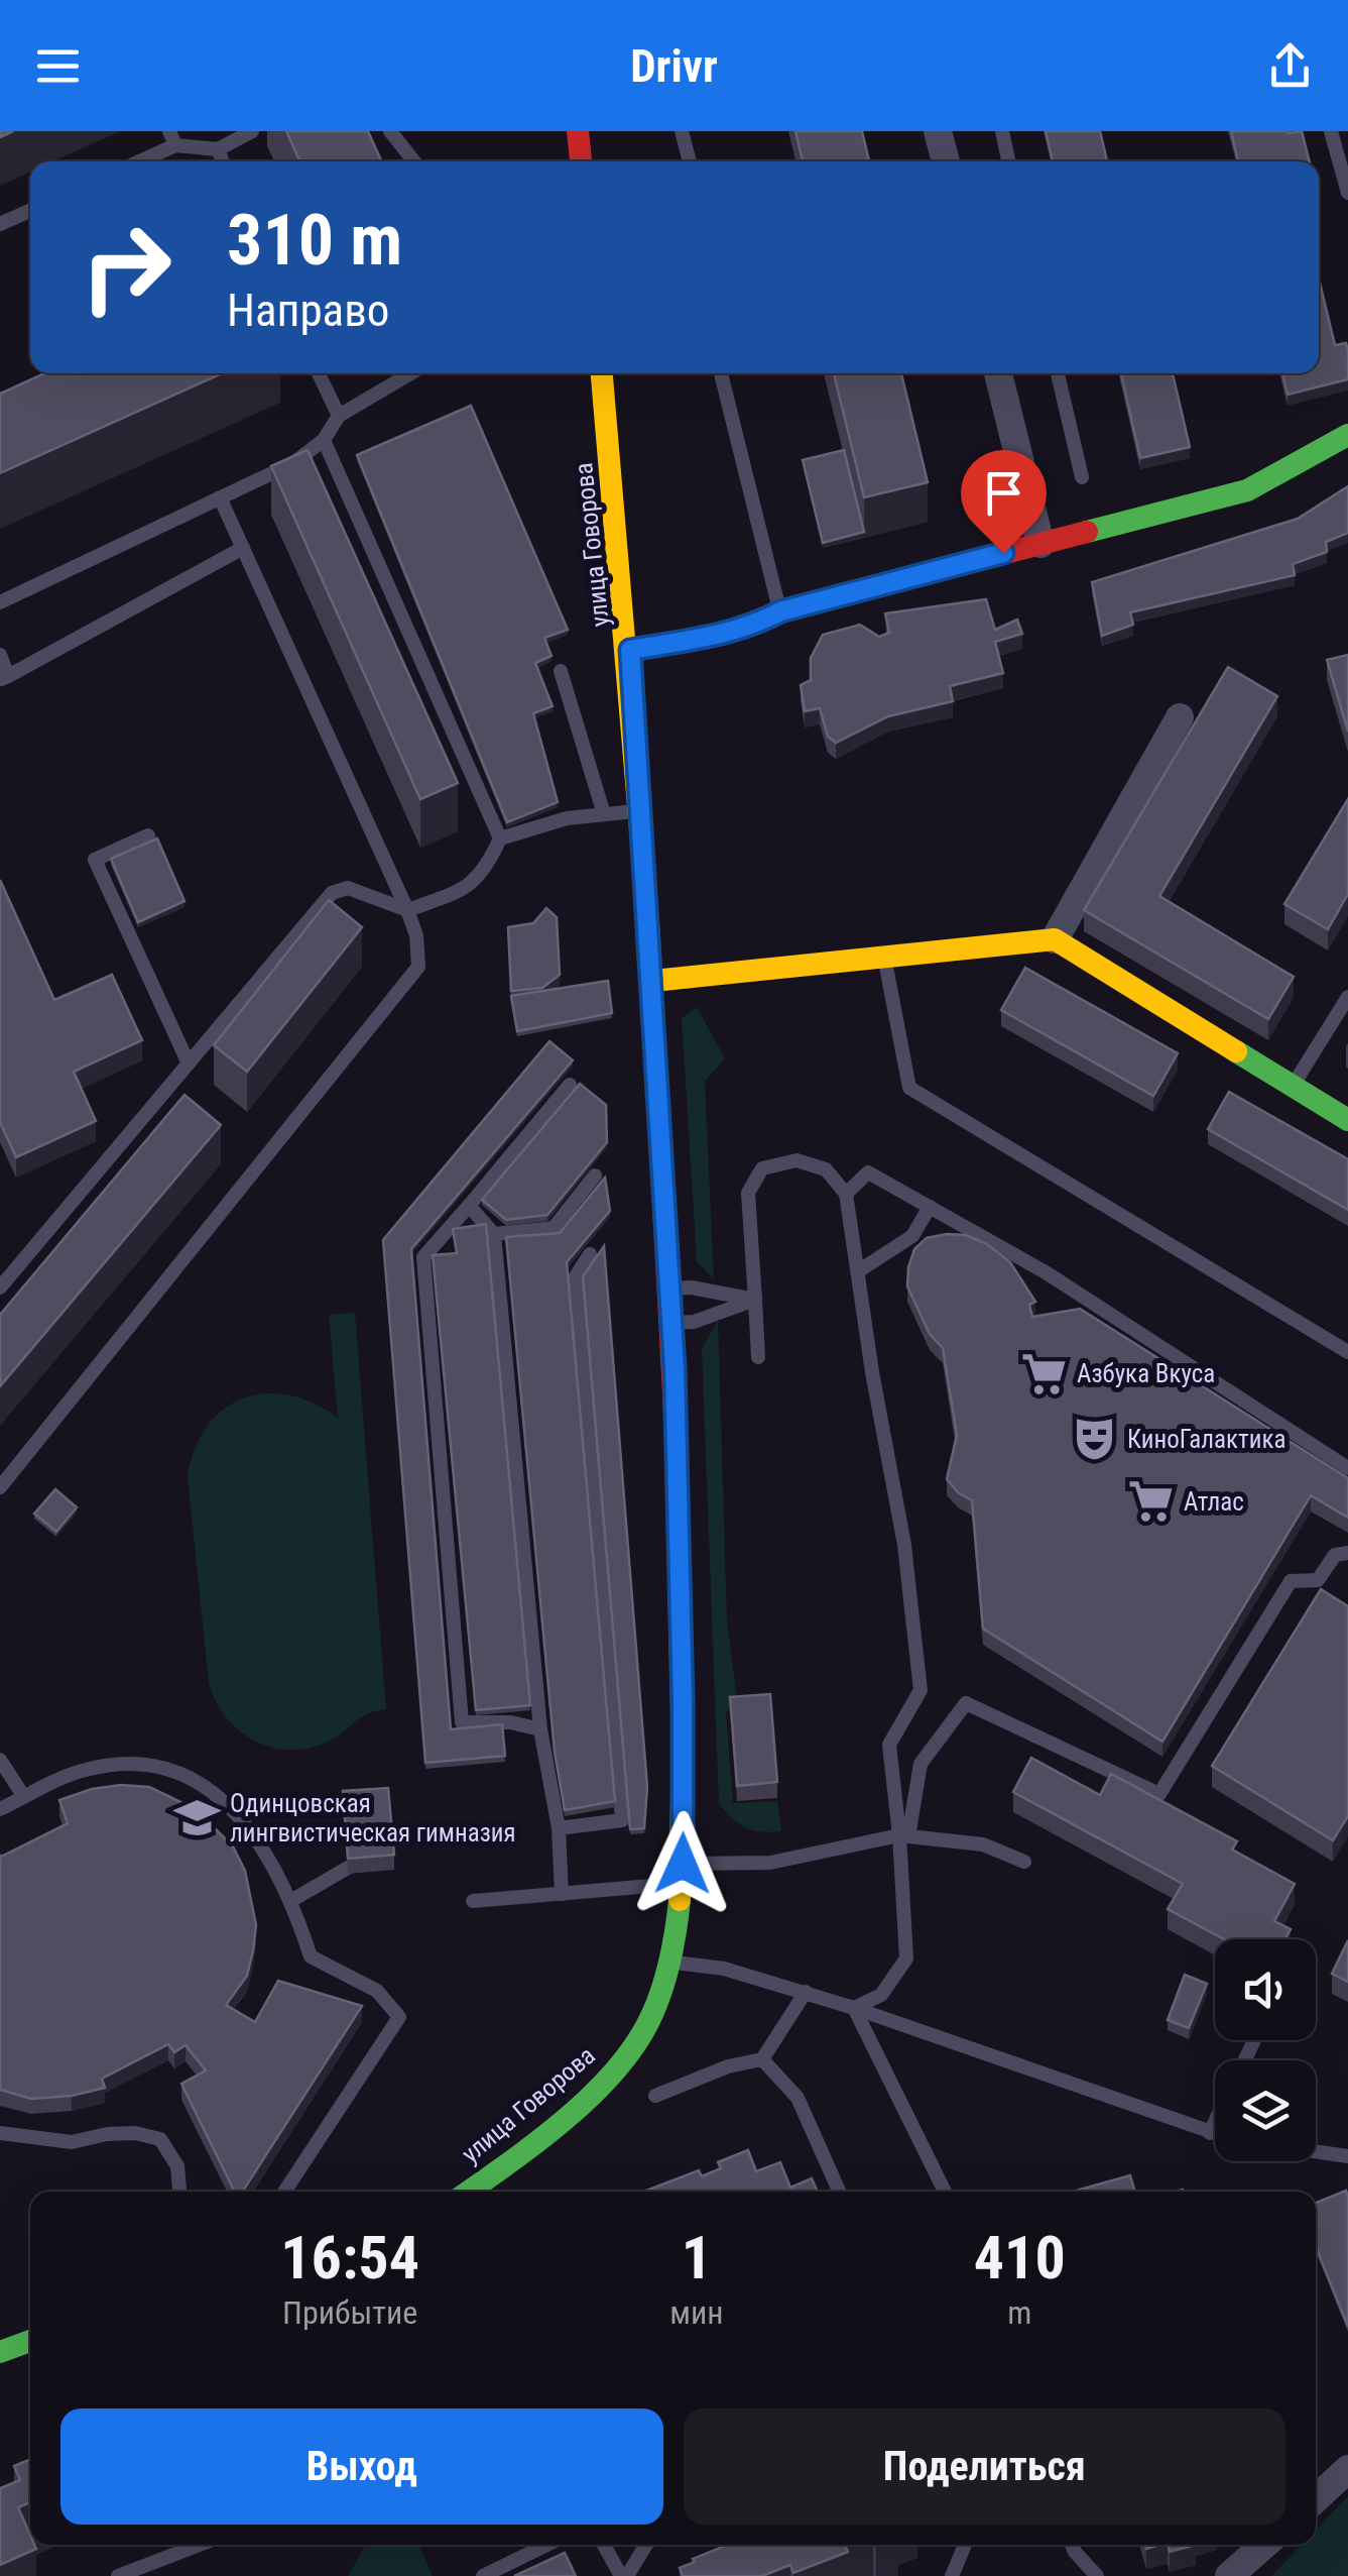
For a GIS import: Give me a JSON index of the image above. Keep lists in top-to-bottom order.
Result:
{
  "streets": {
    "main road": ["улица Говорова"]
  },
  "places": {
    "supermarket": ["Азбука Вкуса", "Атлас"],
    "theatre": ["КиноГалактика"],
    "school or university": ["Одинцовская лингвистическая гимназия"]
  },
  "page": {
    "header": "Drivr",
    "turn": ["310 m", "Направо"],
    "eta": [
      "16:54",
      "Прибытие",
      "1",
      "мин",
      "410",
      "m"
    ],
    "buttons": ["Выход", "Поделиться"]
  }
}
